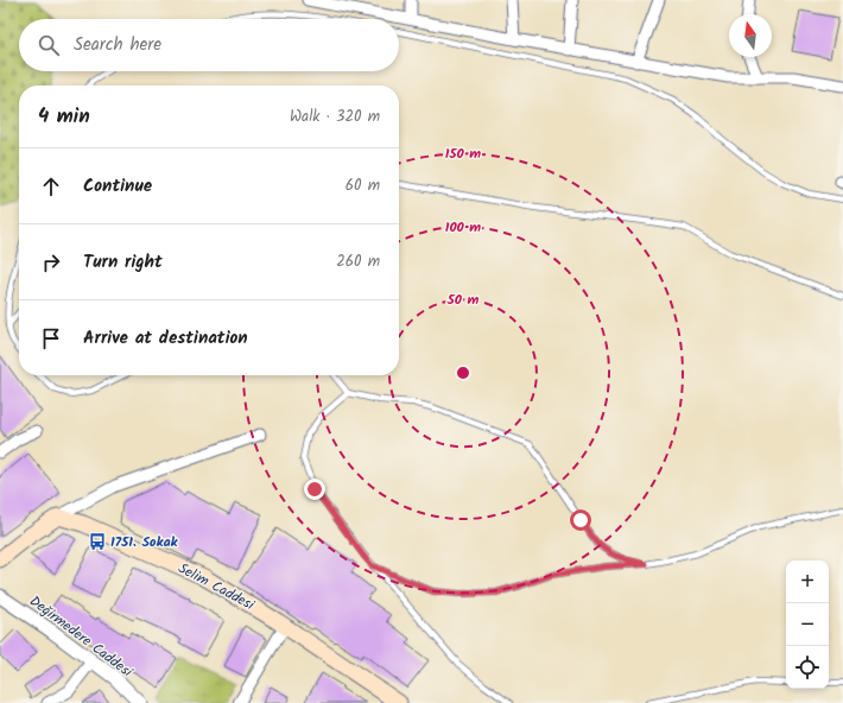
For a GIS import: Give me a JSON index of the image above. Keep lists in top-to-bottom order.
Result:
{
  "streets": {
    "main road": ["Selim Caddesi"],
    "street": ["Değirmedere Caddesi"]
  },
  "places": {
    "bus stop": ["1751. Sokak"]
  },
  "north": "top",
  "page": {
    "search": "Search here",
    "heading": ["4 min", "Walk · 320 m"],
    "list": [
      ["Continue", "60 m"],
      ["Turn right", "260 m"],
      "Arrive at destination"
    ],
    "map_buttons": ["+", "−"]
  },
  "rings": ["150 m", "100 m", "50 m"]
}
